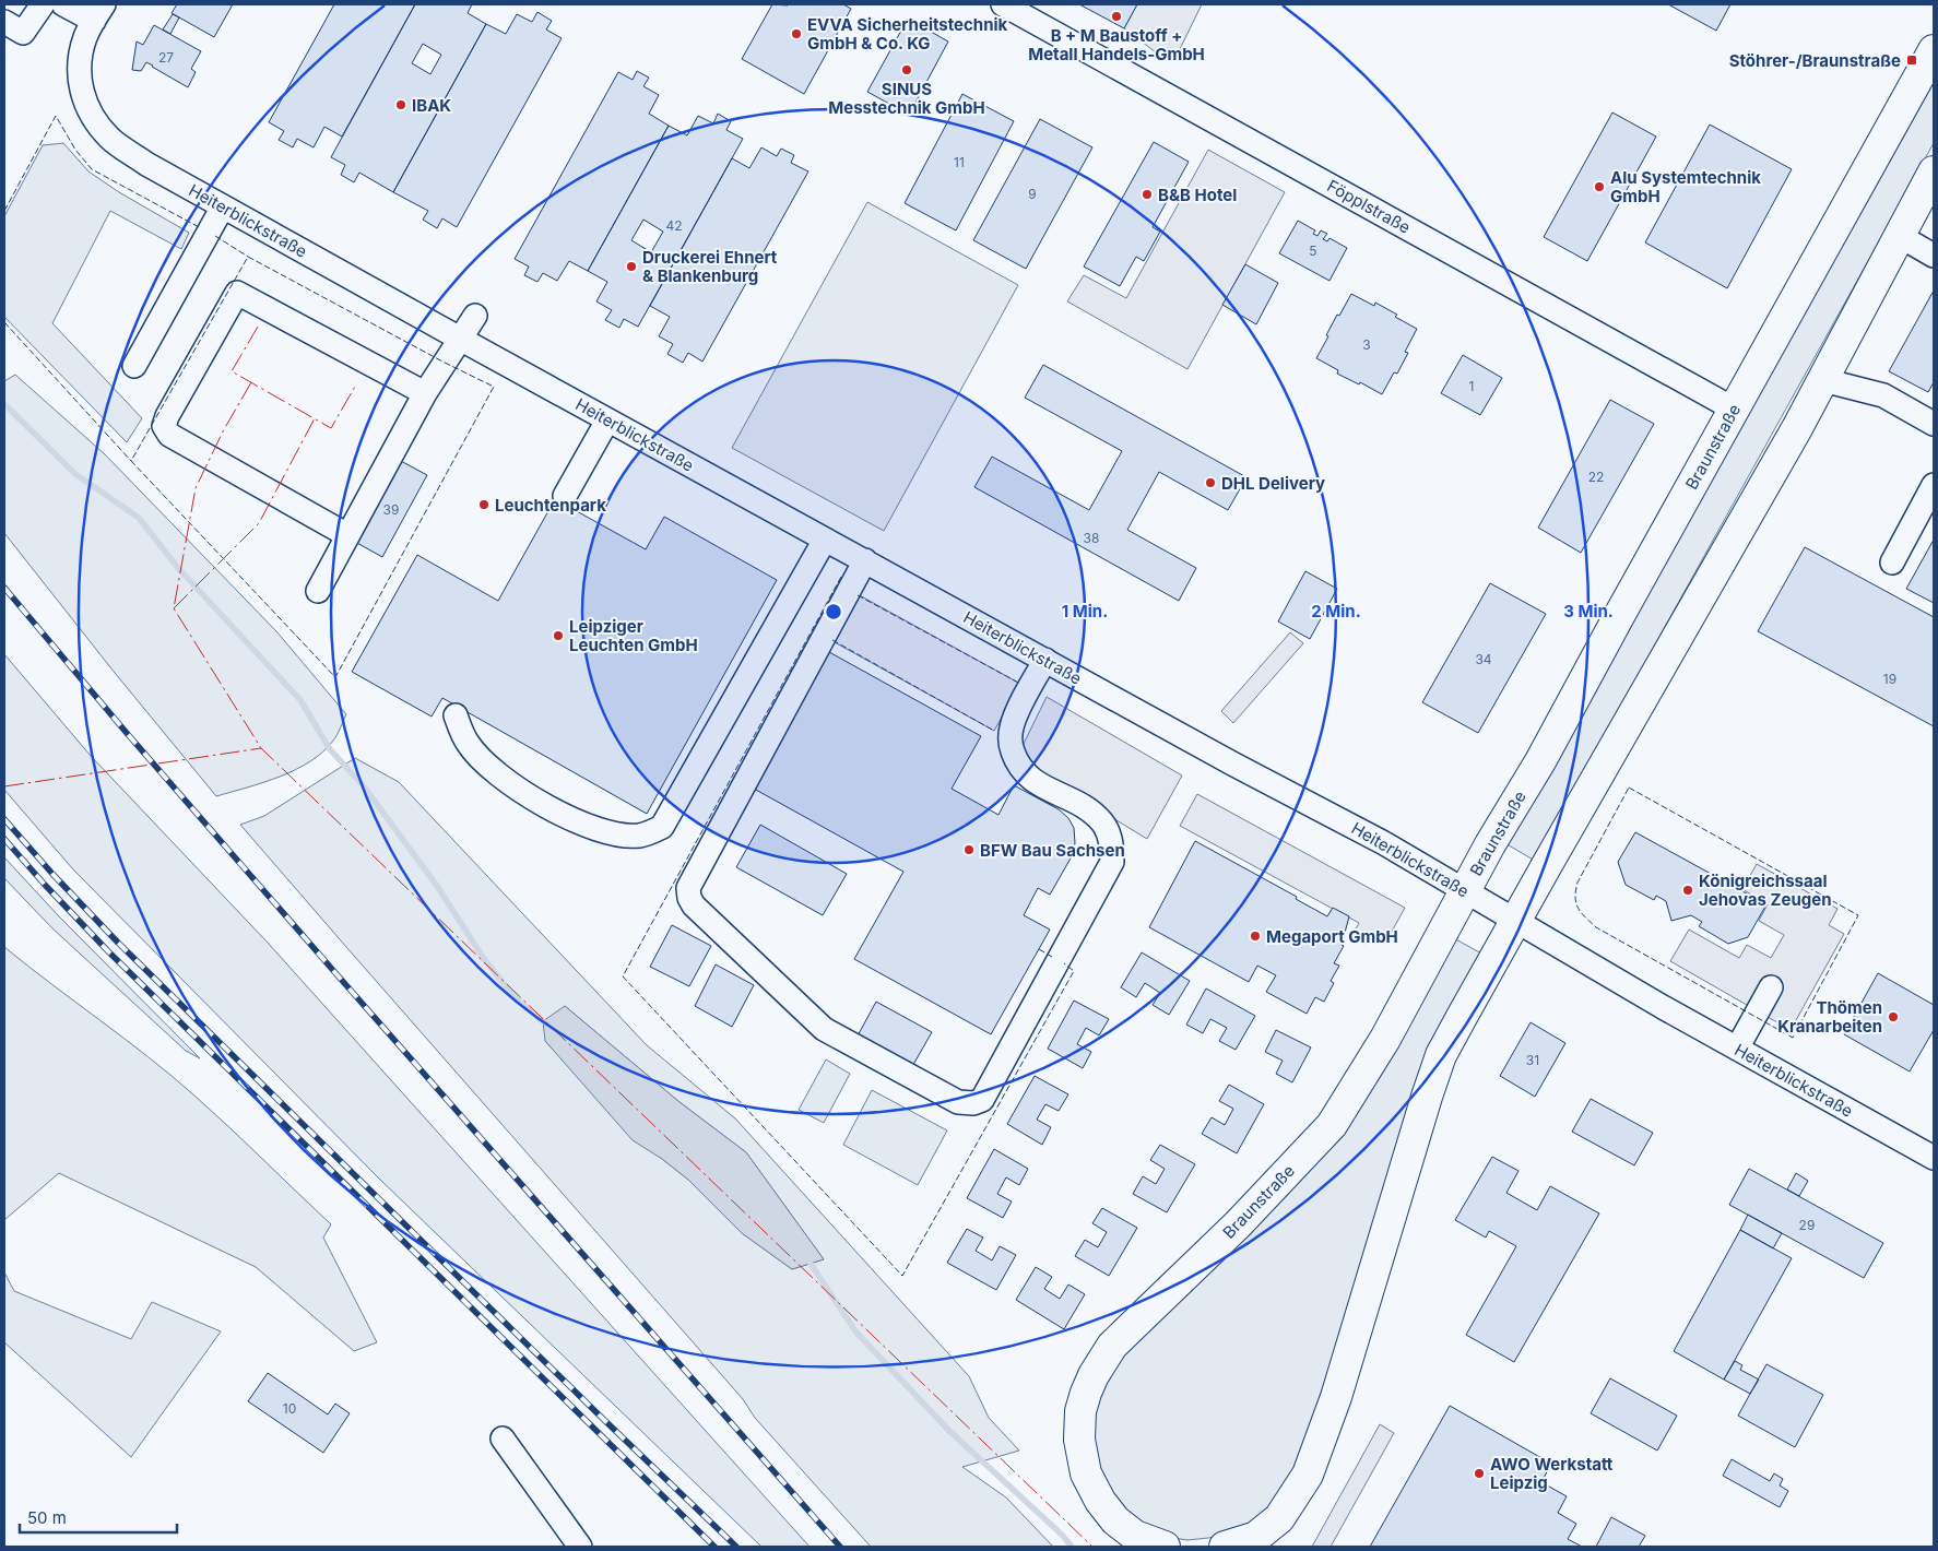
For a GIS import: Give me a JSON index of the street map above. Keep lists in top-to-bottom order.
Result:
{
  "streets": {
    "main road": ["Braunstraße"],
    "street": ["Föpplstraße", "Heiterblickstraße"]
  },
  "crossings": [
    ["Föpplstraße", "Braunstraße"],
    ["Heiterblickstraße", "Braunstraße"]
  ],
  "places": {
    "other": [
      "B + M Baustoff + Metall Handels-GmbH",
      "EVVA Sicherheitstechnik GmbH & Co. KG",
      "SINUS Messtechnik GmbH",
      "IBAK",
      "Alu Systemtechnik GmbH",
      "B&B Hotel",
      "Druckerei Ehnert & Blankenburg",
      "DHL Delivery",
      "Leuchtenpark",
      "Leipziger Leuchten GmbH",
      "BFW Bau Sachsen",
      "Königreichssaal Jehovas Zeugen",
      "Megaport GmbH",
      "Thömen Kranarbeiten",
      "AWO Werkstatt Leipzig"
    ],
    "transit": ["Stöhrer-/Braunstraße"]
  },
  "house_numbers": [
    "27",
    "11",
    "9",
    "42",
    "5",
    "3",
    "1",
    "22",
    "39",
    "38",
    "34",
    "19",
    "31",
    "29",
    "10"
  ],
  "scale_bar": "50 m",
  "rings": ["1 Min.", "2 Min.", "3 Min."]
}
